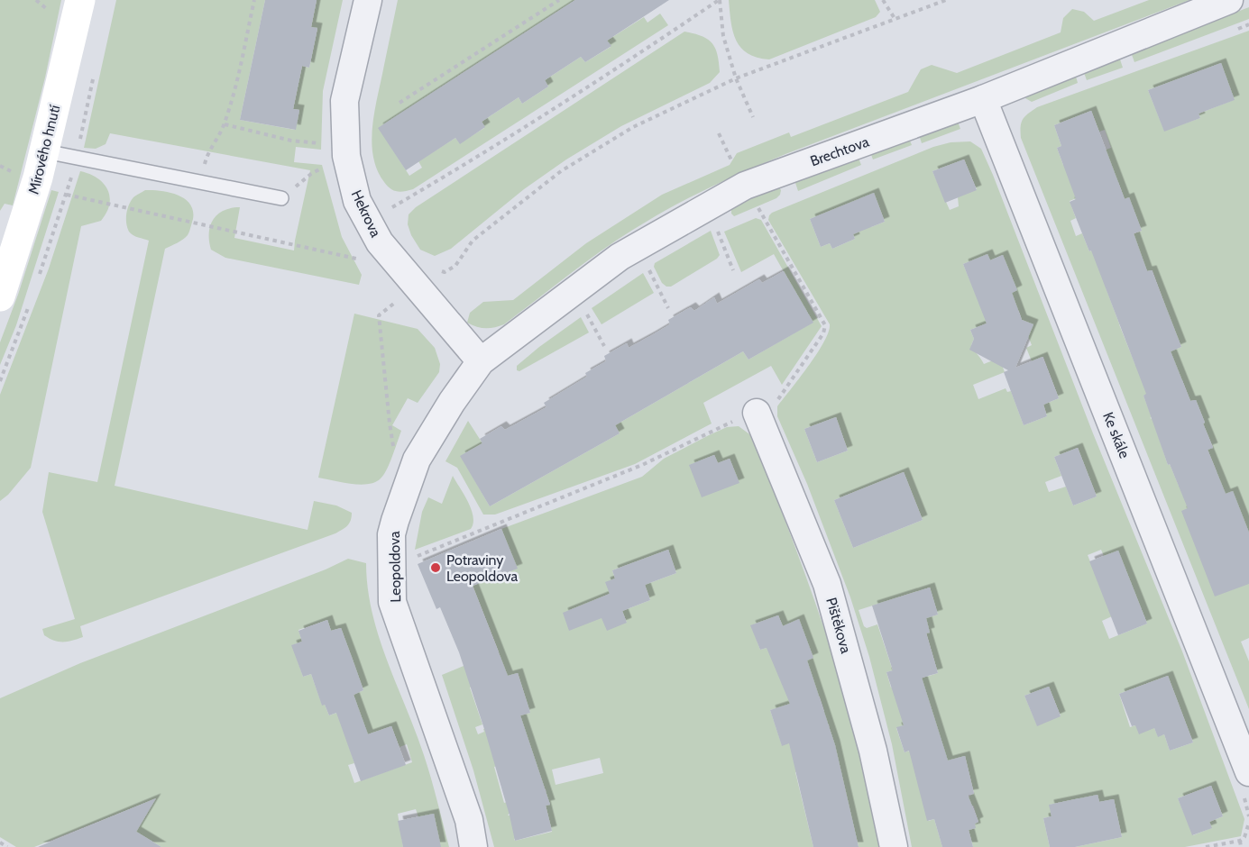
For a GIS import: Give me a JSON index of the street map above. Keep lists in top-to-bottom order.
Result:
{
  "streets": {
    "main road": ["Mírového hnutí"],
    "street": [
      "Brechtova",
      "Hekrova",
      "Ke skále",
      "Leopoldova",
      "Pištěkova"
    ]
  },
  "crossings": [
    ["Brechtova", "Hekrova"],
    ["Brechtova", "Ke skále"],
    ["Brechtova", "Leopoldova"],
    ["Hekrova", "Leopoldova"]
  ],
  "places": ["Potraviny Leopoldova"]
}
